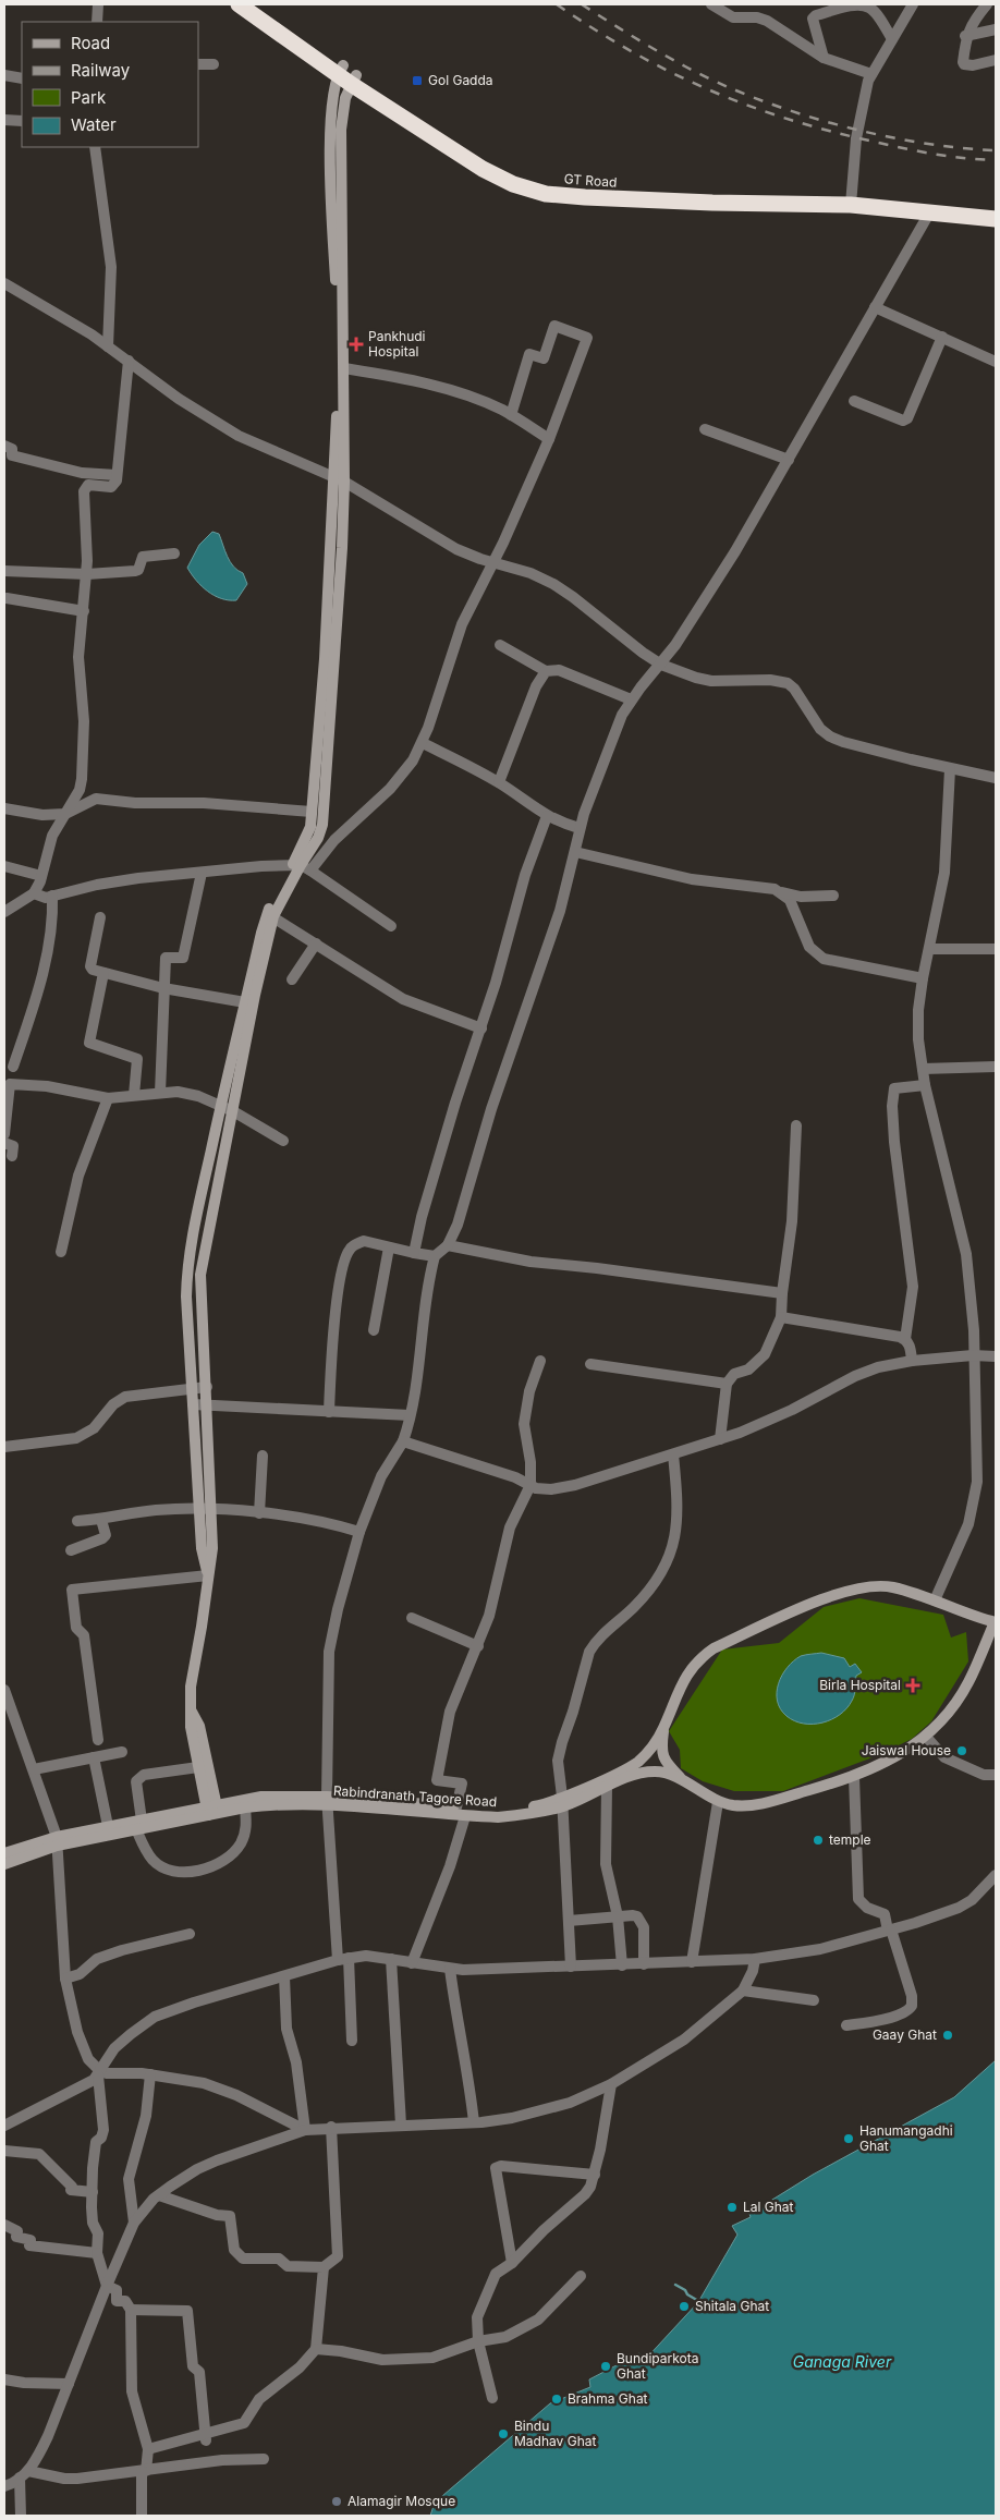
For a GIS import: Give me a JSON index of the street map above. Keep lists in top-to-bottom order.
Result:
{
  "streets": {
    "highway": ["GT Road"],
    "street": ["Rabindranath Tagore Road"]
  },
  "water": ["Ganaga River"],
  "places": {
    "transit": ["Gol Gadda"],
    "health": ["Pankhudi Hospital", "Birla Hospital"],
    "other": [
      "Jaiswal House",
      "temple",
      "Gaay Ghat",
      "Hanumangadhi Ghat",
      "Lal Ghat",
      "Shitala Ghat",
      "Bundiparkota Ghat",
      "Brahma Ghat",
      "Bindu Madhav Ghat",
      "Alamagir Mosque"
    ]
  },
  "legend": [
    "Road",
    "Railway",
    "Park",
    "Water"
  ]
}
